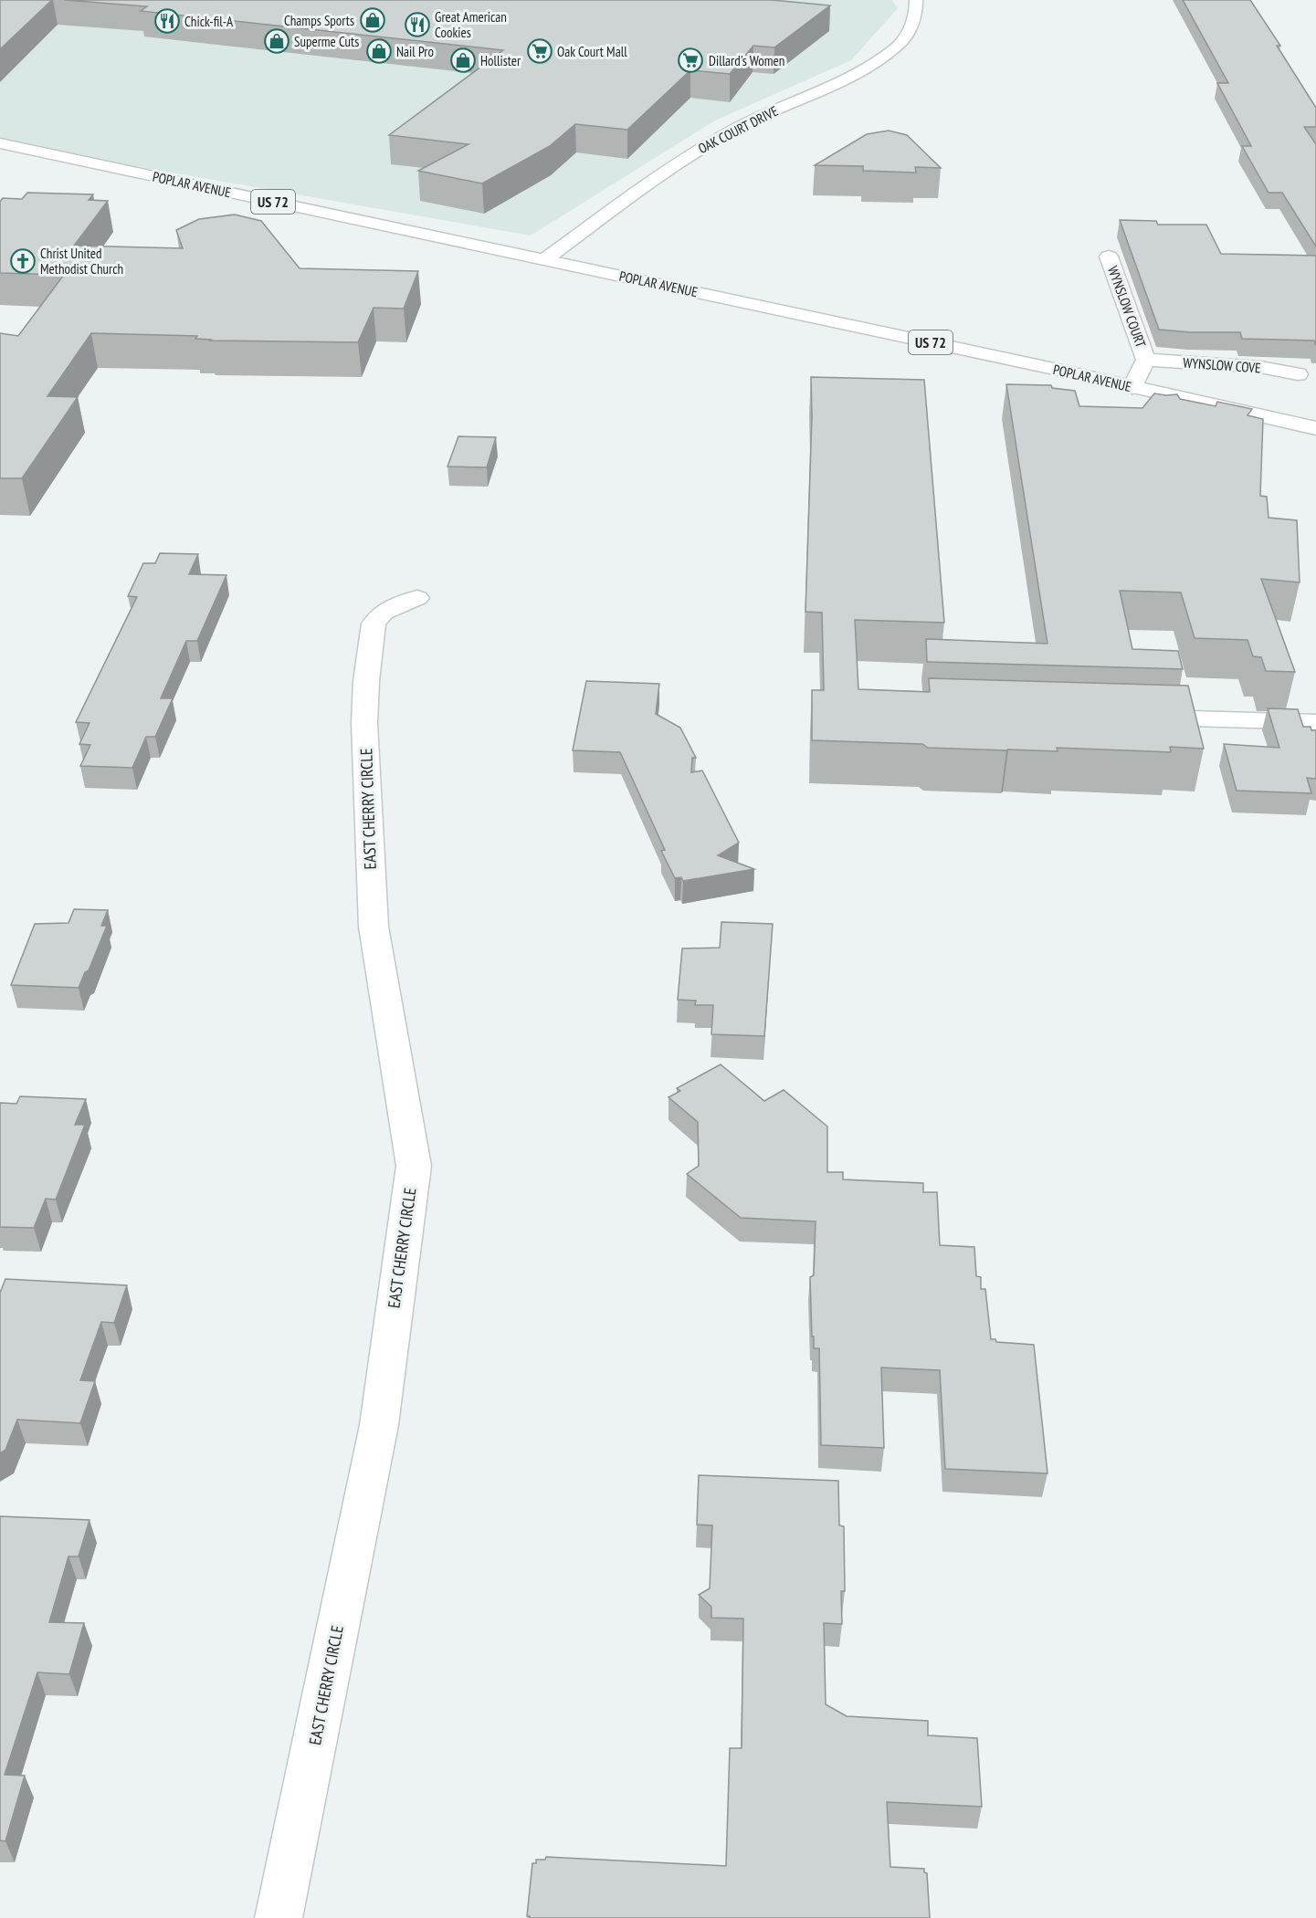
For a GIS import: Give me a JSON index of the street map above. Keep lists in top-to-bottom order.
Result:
{
  "streets": {
    "street": [
      "OAK COURT DRIVE",
      "POPLAR AVENUE",
      "US 72",
      "WYNSLOW COURT",
      "WYNSLOW COVE",
      "EAST CHERRY CIRCLE"
    ]
  },
  "crossings": [
    ["OAK COURT DRIVE", "POPLAR AVENUE"],
    ["POPLAR AVENUE", "WYNSLOW COURT"],
    ["WYNSLOW COURT", "WYNSLOW COVE"]
  ],
  "places": {
    "shop": [
      "Champs Sports",
      "Superme Cuts",
      "Nail Pro",
      "Hollister"
    ],
    "restaurant": ["Chick-fil-A", "Great American Cookies"],
    "supermarket": ["Oak Court Mall", "Dillard's Women"],
    "church": ["Christ United Methodist Church"]
  }
}
